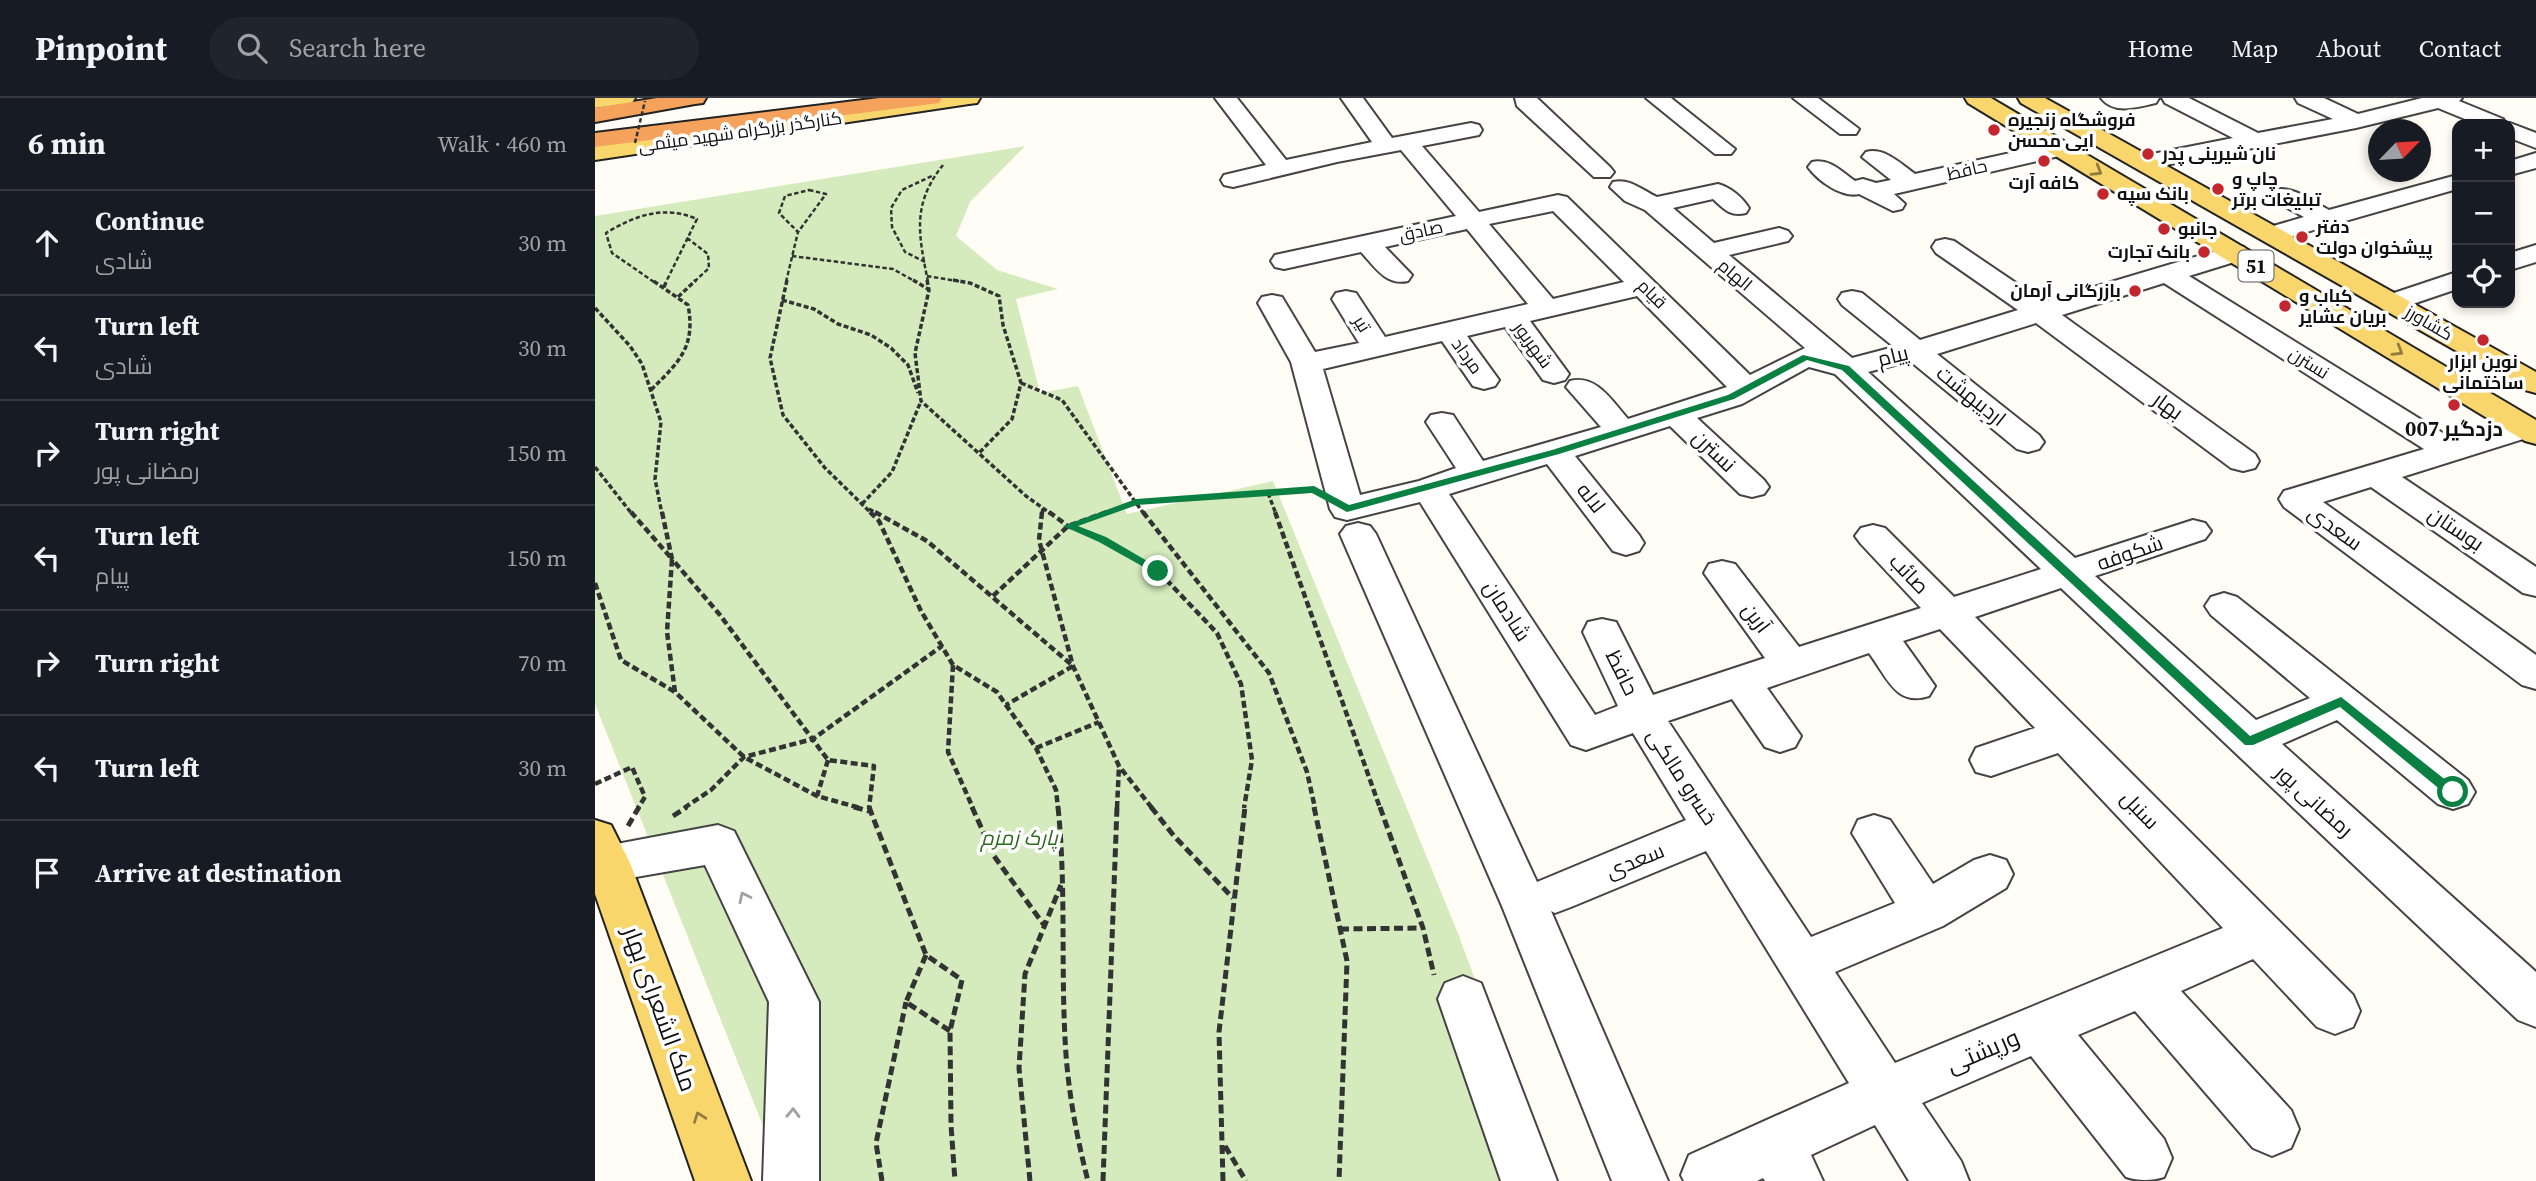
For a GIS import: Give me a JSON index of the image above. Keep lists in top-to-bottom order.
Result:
{
  "streets": {
    "main road": [
      "کنارگذر بزرگراه شهید میثمی",
      "51",
      "کشاورز",
      "ملک الشعرای بهار"
    ],
    "street": [
      "حافظ",
      "صادق",
      "الهام",
      "قیام",
      "تیر",
      "شهریور",
      "مرداد",
      "پیام",
      "نسترن",
      "اردیبهشت",
      "بهار",
      "لاله",
      "سعدی",
      "بوستان",
      "شکوفه",
      "صائب",
      "شادمان",
      "آرین",
      "خسرو مالکی",
      "رمضانی پور",
      "سنبل",
      "ورپشتی"
    ]
  },
  "crossings": [
    ["حافظ", "کشاورز"],
    ["حافظ", "شادمان"],
    ["حافظ", "خسرو مالکی"],
    ["صادق", "قیام"],
    ["الهام", "پیام"],
    ["الهام", "رمضانی پور"],
    ["قیام", "پیام"],
    ["کشاورز", "پیام"],
    ["کشاورز", "سعدی"],
    ["شهریور", "پیام"],
    ["پیام", "نسترن"],
    ["پیام", "اردیبهشت"],
    ["پیام", "بهار"],
    ["پیام", "لاله"],
    ["پیام", "شادمان"],
    ["پیام", "رمضانی پور"],
    ["نسترن", "سعدی"],
    ["سعدی", "بوستان"],
    ["سعدی", "خسرو مالکی"],
    ["شکوفه", "خسرو مالکی"],
    ["شکوفه", "رمضانی پور"],
    ["صائب", "خسرو مالکی"],
    ["صائب", "سنبل"],
    ["شادمان", "خسرو مالکی"],
    ["آرین", "خسرو مالکی"],
    ["خسرو مالکی", "رمضانی پور"],
    ["خسرو مالکی", "سنبل"],
    ["خسرو مالکی", "ورپشتی"],
    ["سنبل", "ورپشتی"]
  ],
  "one_way": ["ملک الشعرای بهار"],
  "parks": ["پارک زمزم"],
  "places": [
    "فروشگاه زنجیره ایی محسن",
    "نان شیرینی پدر",
    "کافه آرت",
    "چاپ و تبلیغات برتر",
    "بانک سپه",
    "جانبو",
    "دفتر پیشخوان دولت",
    "بانک تجارت",
    "بازرگانی آرمان",
    "کباب و بریان عشایر",
    "نوین ابزار ساختمانی",
    "دزدگیر 007"
  ],
  "north": "top right",
  "page": {
    "header": "Pinpoint",
    "search": "Search here",
    "nav": [
      "Home",
      "Map",
      "About",
      "Contact"
    ],
    "heading": ["6 min", "Walk · 460 m"],
    "map_buttons": ["+", "−"],
    "list": [
      ["Continue", "شادی", "30 m"],
      ["Turn left", "شادی", "30 m"],
      ["Turn right", "رمضانی پور", "150 m"],
      ["Turn left", "پیام", "150 m"],
      ["Turn right", "70 m"],
      ["Turn left", "30 m"],
      "Arrive at destination"
    ]
  }
}
